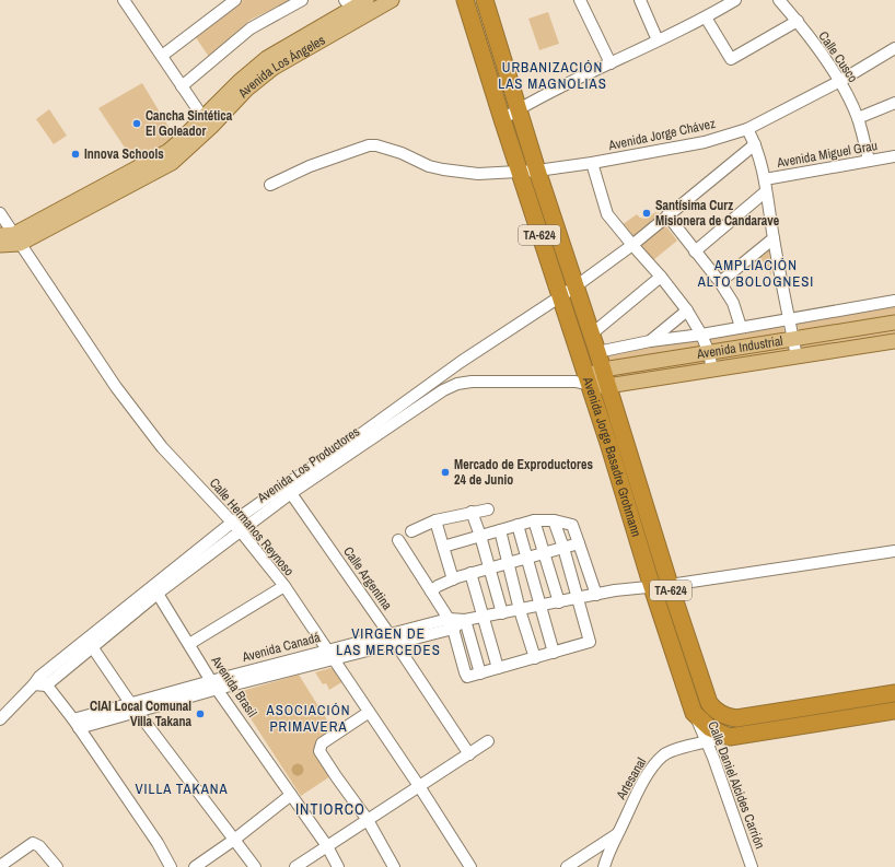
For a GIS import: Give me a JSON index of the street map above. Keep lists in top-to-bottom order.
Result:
{
  "streets": {
    "highway": ["TA-624", "Avenida Jorge Basadre Grohmann"],
    "main road": ["Avenida Los Ángeles", "Avenida Industrial"],
    "street": [
      "Calle Cusco",
      "Avenida Jorge Chávez",
      "Avenida Miguel Grau",
      "Avenida Los Productores",
      "Calle Hermanos Reynoso",
      "Calle Argentina",
      "Avenida Canadá",
      "Avenida Brasil",
      "Artesanal",
      "Calle Daniel Alcides Carrión"
    ]
  },
  "crossings": [
    ["Calle Cusco", "Avenida Jorge Chávez"],
    ["Calle Cusco", "Avenida Miguel Grau"],
    ["Avenida Los Ángeles", "Calle Hermanos Reynoso"],
    ["Avenida Jorge Chávez", "Avenida Jorge Basadre Grohmann"],
    ["Avenida Industrial", "Avenida Jorge Basadre Grohmann"],
    ["Avenida Industrial", "Avenida Los Productores"],
    ["Avenida Jorge Basadre Grohmann", "Avenida Los Productores"],
    ["Avenida Jorge Basadre Grohmann", "Avenida Canadá"],
    ["Avenida Jorge Basadre Grohmann", "Artesanal"],
    ["Avenida Jorge Basadre Grohmann", "Calle Daniel Alcides Carrión"],
    ["Avenida Los Productores", "Calle Hermanos Reynoso"],
    ["Avenida Los Productores", "Calle Argentina"],
    ["Avenida Los Productores", "Avenida Brasil"],
    ["Calle Hermanos Reynoso", "Avenida Canadá"],
    ["Calle Argentina", "Avenida Canadá"],
    ["Avenida Canadá", "Avenida Brasil"],
    ["Artesanal", "Calle Daniel Alcides Carrión"]
  ],
  "districts": [
    "URBANIZACIÓN LAS MAGNOLIAS",
    "AMPLIACIÓN ALTO BOLOGNESI",
    "VIRGEN DE LAS MERCEDES",
    "ASOCIACIÓN PRIMAVERA",
    "VILLA TAKANA",
    "INTIORCO"
  ],
  "places": [
    "Cancha Sintética El Goleador",
    "Innova Schools",
    "Santísima Curz Misionera de Candarave",
    "Mercado de Exproductores 24 de Junio",
    "CIAI Local Comunal Villa Takana"
  ]
}
